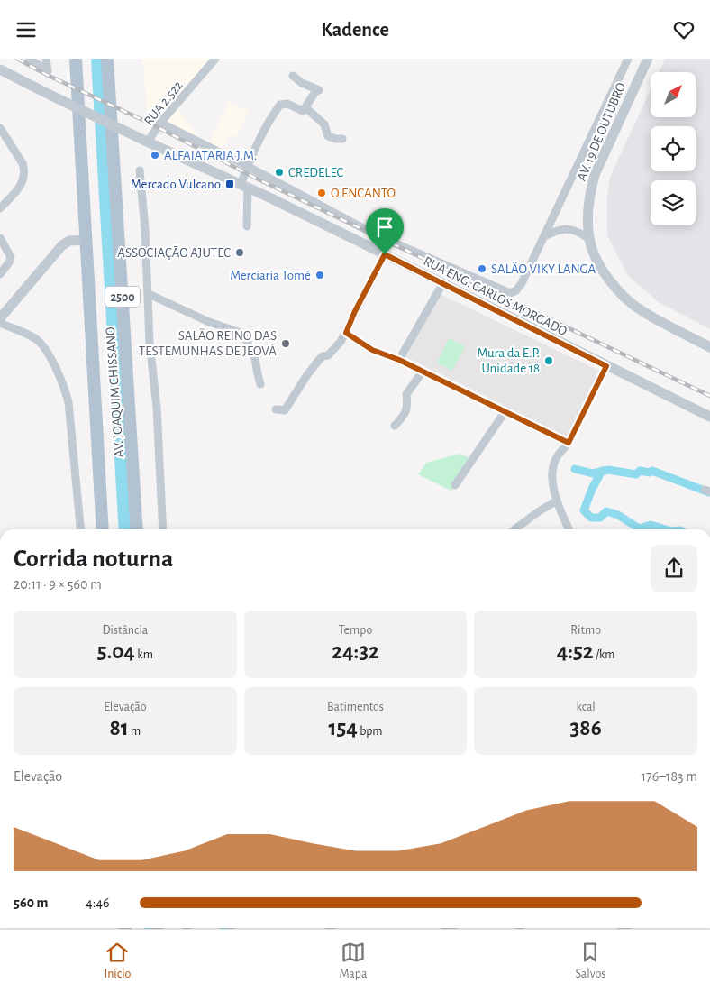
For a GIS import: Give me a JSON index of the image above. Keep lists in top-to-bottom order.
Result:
{
  "streets": {
    "main road": ["2500", "AV. JOAQUIM CHISSANO"],
    "street": ["RUA 2.522", "AV. 19 DE OUTUBRO", "RUA ENG. CARLOS MORGADO"]
  },
  "crossings": [
    ["RUA 2.522", "RUA ENG. CARLOS MORGADO"]
  ],
  "places": {
    "other": [
      "ALFAIATARIA J.M.",
      "CREDELEC",
      "O ENCANTO",
      "ASSOCIAÇĀO AJUTEC",
      "SALÃO VIKY LANGA",
      "Merciaria Tomé",
      "SALÃO REINO DAS TESTEMUNHAS DE JEOVÁ",
      "Mura da E.P. Unidade 18"
    ],
    "transit": ["Mercado Vulcano"]
  },
  "north": "top right",
  "page": {
    "header": "Kadence",
    "heading": ["Corrida noturna", "20:11 · 9 × 560 m"],
    "stats": [
      ["Distância", "5.04 km"],
      ["Tempo", "24:32"],
      ["Ritmo", "4:52 /km"],
      ["Elevação", "81 m"],
      ["Batimentos", "154 bpm"],
      ["kcal", "386"]
    ],
    "chart": ["Elevação", "176–183 m"],
    "list": [
      {
        "name": "560 m",
        "note": "4:46"
      }
    ],
    "tabs": ["Início", "Mapa", "Salvos"]
  }
}
